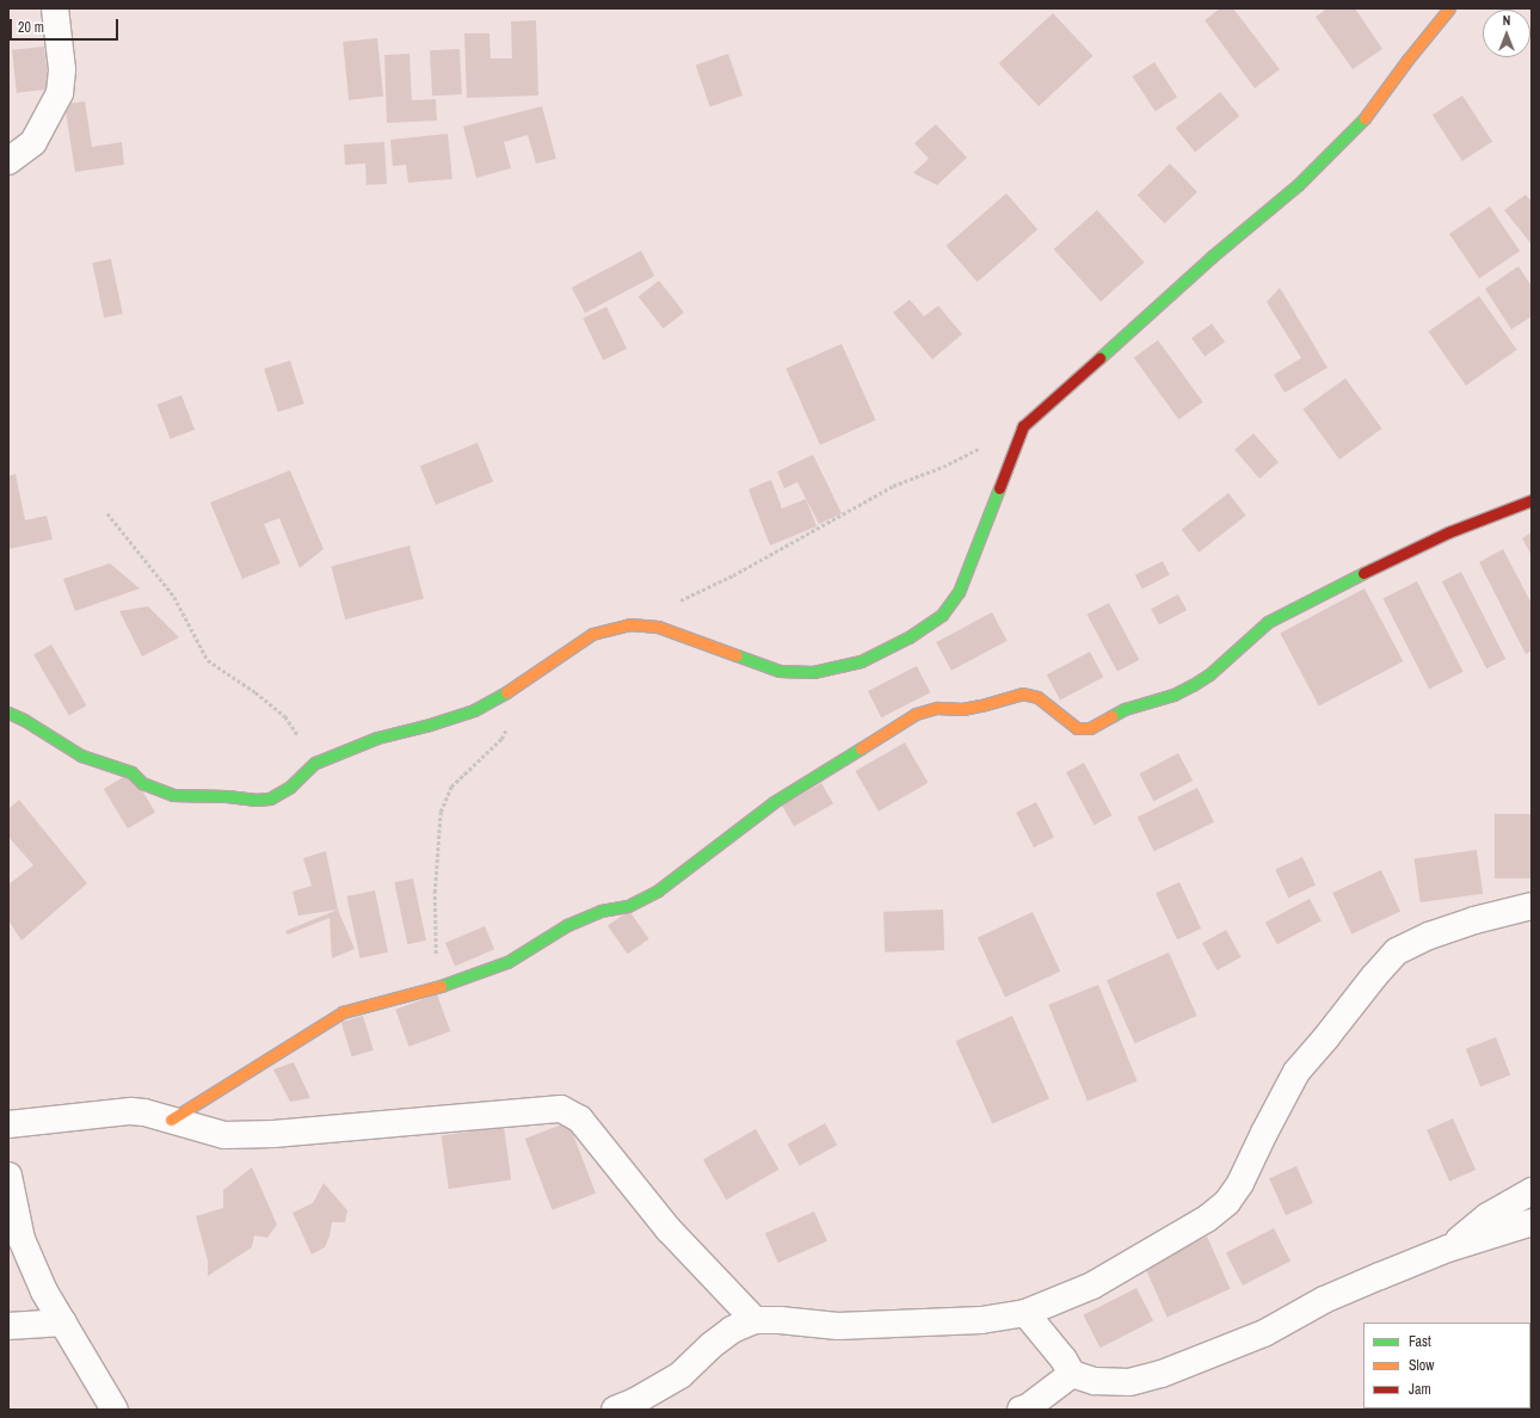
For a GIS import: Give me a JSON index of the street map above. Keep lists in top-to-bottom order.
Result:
{
  "legend": ["Fast", "Slow", "Jam"],
  "scale_bar": "20 m",
  "north": "top"
}
